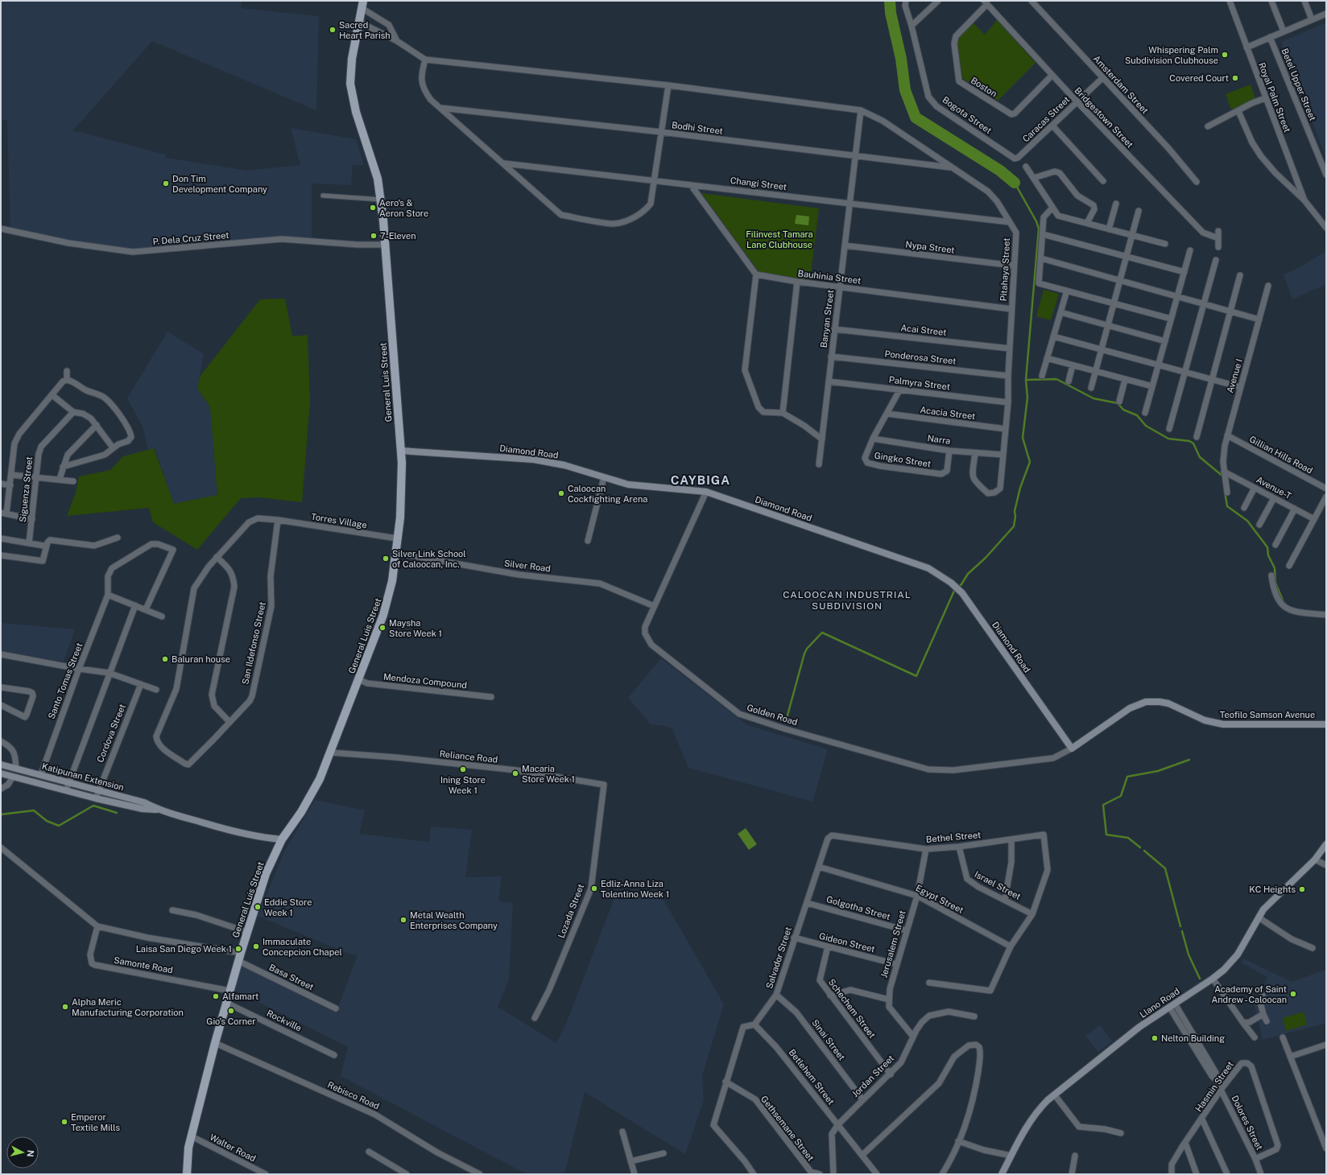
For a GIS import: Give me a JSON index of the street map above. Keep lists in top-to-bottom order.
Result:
{
  "streets": {
    "main road": [
      "General Luis Street",
      "Diamond Road",
      "Teofilo Samson Avenue",
      "Katipunan Extension",
      "Llano Road"
    ],
    "street": [
      "Amsterdam Street",
      "Betel Upper Street",
      "Boston",
      "Royal Palm Street",
      "Bogota Street",
      "Bridgestown Street",
      "Caracas Street",
      "Bodhi Street",
      "Changi Street",
      "P. Dela Cruz Street",
      "Nypa Street",
      "Pitahaya Street",
      "Bauhinia Street",
      "Banyan Street",
      "Acai Street",
      "Ponderosa Street",
      "Avenue I",
      "Palmyra Street",
      "Acacia Street",
      "Narra",
      "Gillian Hills Road",
      "Gingko Street",
      "Avenue-T",
      "Siguenza Street",
      "Torres Village",
      "Silver Road",
      "San Ildefonso Street",
      "Santo Tomas Street",
      "Mendoza Compound",
      "Golden Road",
      "Cordova Street",
      "Reliance Road",
      "Bethel Street",
      "Israel Street",
      "Egypt Street",
      "Golgotha Street",
      "Lozada Street",
      "Gideon Street",
      "Jerusalem Street",
      "Salvador Street",
      "Samonte Road",
      "Basa Street",
      "Schechem Street",
      "Rockville",
      "Sinai Street",
      "Jordan Street",
      "Betlehem Street",
      "Hasmin Street",
      "Rebisco Road",
      "Dolores Street",
      "Gethsemane Street",
      "Walter Road"
    ]
  },
  "crossings": [
    ["Amsterdam Street", "Caracas Street"],
    ["Boston", "Bridgestown Street"],
    ["Bogota Street", "Caracas Street"],
    ["Bridgestown Street", "Caracas Street"],
    ["Bodhi Street", "Pitahaya Street"],
    ["Bodhi Street", "Banyan Street"],
    ["Changi Street", "Pitahaya Street"],
    ["Changi Street", "Banyan Street"],
    ["P. Dela Cruz Street", "General Luis Street"],
    ["Nypa Street", "Pitahaya Street"],
    ["Nypa Street", "Banyan Street"],
    ["Pitahaya Street", "Bauhinia Street"],
    ["Pitahaya Street", "Banyan Street"],
    ["Pitahaya Street", "Acai Street"],
    ["Pitahaya Street", "Ponderosa Street"],
    ["Pitahaya Street", "Palmyra Street"],
    ["Pitahaya Street", "Acacia Street"],
    ["Pitahaya Street", "Narra"],
    ["Bauhinia Street", "Banyan Street"],
    ["Banyan Street", "Acai Street"],
    ["Banyan Street", "Ponderosa Street"],
    ["Banyan Street", "Palmyra Street"],
    ["Avenue I", "Gillian Hills Road"],
    ["Avenue I", "Avenue-T"],
    ["General Luis Street", "Diamond Road"],
    ["General Luis Street", "Torres Village"],
    ["General Luis Street", "Silver Road"],
    ["General Luis Street", "Mendoza Compound"],
    ["General Luis Street", "Reliance Road"],
    ["General Luis Street", "Katipunan Extension"],
    ["General Luis Street", "Samonte Road"],
    ["General Luis Street", "Basa Street"],
    ["General Luis Street", "Rockville"],
    ["General Luis Street", "Rebisco Road"],
    ["General Luis Street", "Walter Road"],
    ["Narra", "Gingko Street"],
    ["Diamond Road", "Golden Road"],
    ["Diamond Road", "Teofilo Samson Avenue"],
    ["Torres Village", "San Ildefonso Street"],
    ["Silver Road", "Golden Road"],
    ["Santo Tomas Street", "Katipunan Extension"],
    ["Golden Road", "Teofilo Samson Avenue"],
    ["Cordova Street", "Katipunan Extension"],
    ["Reliance Road", "Lozada Street"],
    ["Bethel Street", "Israel Street"],
    ["Bethel Street", "Jerusalem Street"],
    ["Bethel Street", "Salvador Street"],
    ["Egypt Street", "Jerusalem Street"],
    ["Egypt Street", "Salvador Street"],
    ["Golgotha Street", "Jerusalem Street"],
    ["Golgotha Street", "Salvador Street"],
    ["Gideon Street", "Jerusalem Street"],
    ["Gideon Street", "Salvador Street"],
    ["Gideon Street", "Schechem Street"],
    ["Jerusalem Street", "Jordan Street"],
    ["Salvador Street", "Sinai Street"],
    ["Salvador Street", "Betlehem Street"],
    ["Llano Road", "Dolores Street"],
    ["Schechem Street", "Jordan Street"],
    ["Sinai Street", "Jordan Street"],
    ["Jordan Street", "Betlehem Street"],
    ["Hasmin Street", "Dolores Street"]
  ],
  "districts": ["CAYBIGA", "CALOOCAN INDUSTRIAL SUBDIVISION"],
  "parks": ["Filinvest Tamara Lane Clubhouse"],
  "places": [
    "Sacred Heart Parish",
    "Whispering Palm Subdivision Clubhouse",
    "Covered Court",
    "Don Tim Development Company",
    "Aero's & Aeron Store",
    "7-Eleven",
    "Caloocan Cockfighting Arena",
    "Silver Link School of Caloocan, Inc.",
    "Maysha Store Week 1",
    "Baluran house",
    "Ining Store Week 1",
    "Macaria Store Week 1",
    "Edliz-Anna Liza Tolentino Week 1",
    "KC Heights",
    "Eddie Store Week 1",
    "Metal Wealth Enterprises Company",
    "Immaculate Concepcion Chapel",
    "Laisa San Diego Week 1",
    "Academy of Saint Andrew - Caloocan",
    "Alfamart",
    "Alpha Meric Manufacturing Corporation",
    "Gio's Corner",
    "Nelton Building",
    "Emperor Textile Mills"
  ],
  "north": "right"
}
